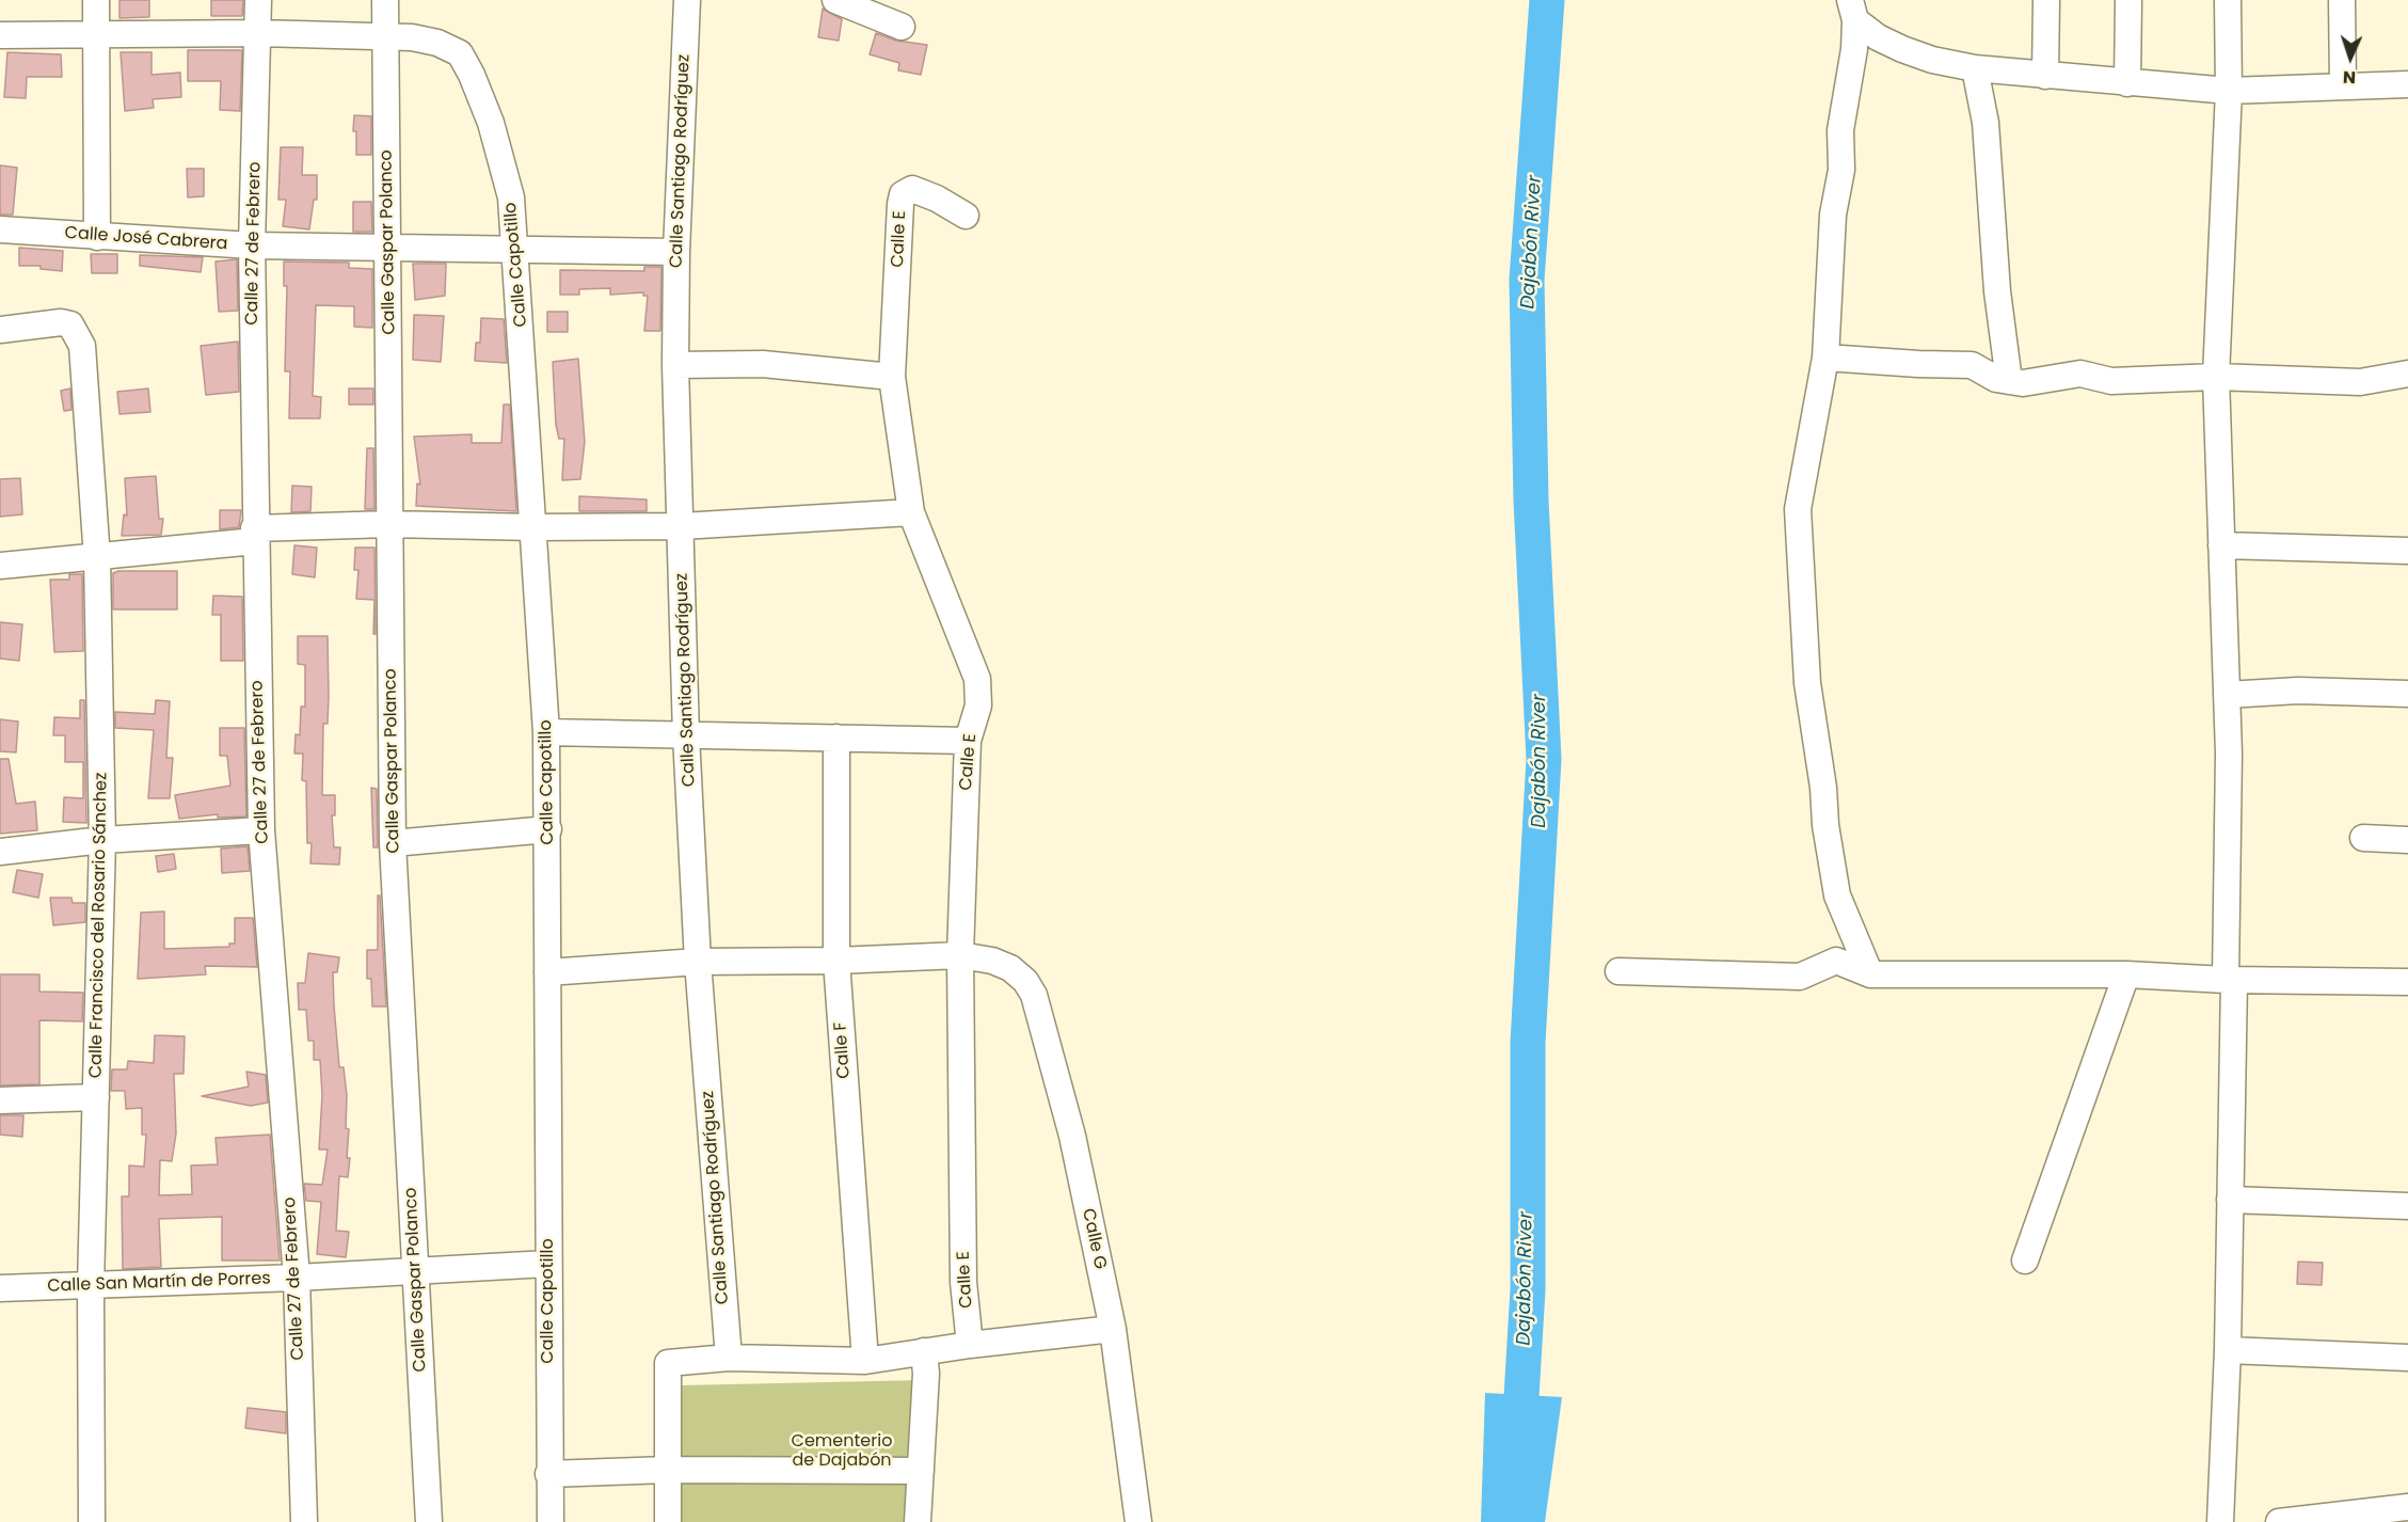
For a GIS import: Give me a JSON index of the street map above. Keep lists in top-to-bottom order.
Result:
{
  "streets": {
    "street": [
      "Calle Santiago Rodríguez",
      "Calle José Cabrera",
      "Calle E",
      "Calle Gaspar Polanco",
      "Calle 27 de Febrero",
      "Calle Capotillo",
      "Calle Francisco del Rosario Sánchez",
      "Calle F",
      "Calle G",
      "Calle San Martín de Porres"
    ]
  },
  "crossings": [
    ["Calle Santiago Rodríguez", "Calle José Cabrera"],
    ["Calle José Cabrera", "Calle Gaspar Polanco"],
    ["Calle José Cabrera", "Calle 27 de Febrero"],
    ["Calle José Cabrera", "Calle Capotillo"],
    ["Calle E", "Calle G"],
    ["Calle Gaspar Polanco", "Calle Capotillo"],
    ["Calle Gaspar Polanco", "Calle San Martín de Porres"],
    ["Calle 27 de Febrero", "Calle San Martín de Porres"],
    ["Calle Capotillo", "Calle San Martín de Porres"],
    ["Calle Francisco del Rosario Sánchez", "Calle San Martín de Porres"]
  ],
  "water": ["Dajabón River"],
  "parks": ["Cementerio de Dajabón"],
  "north": "bottom"
}
